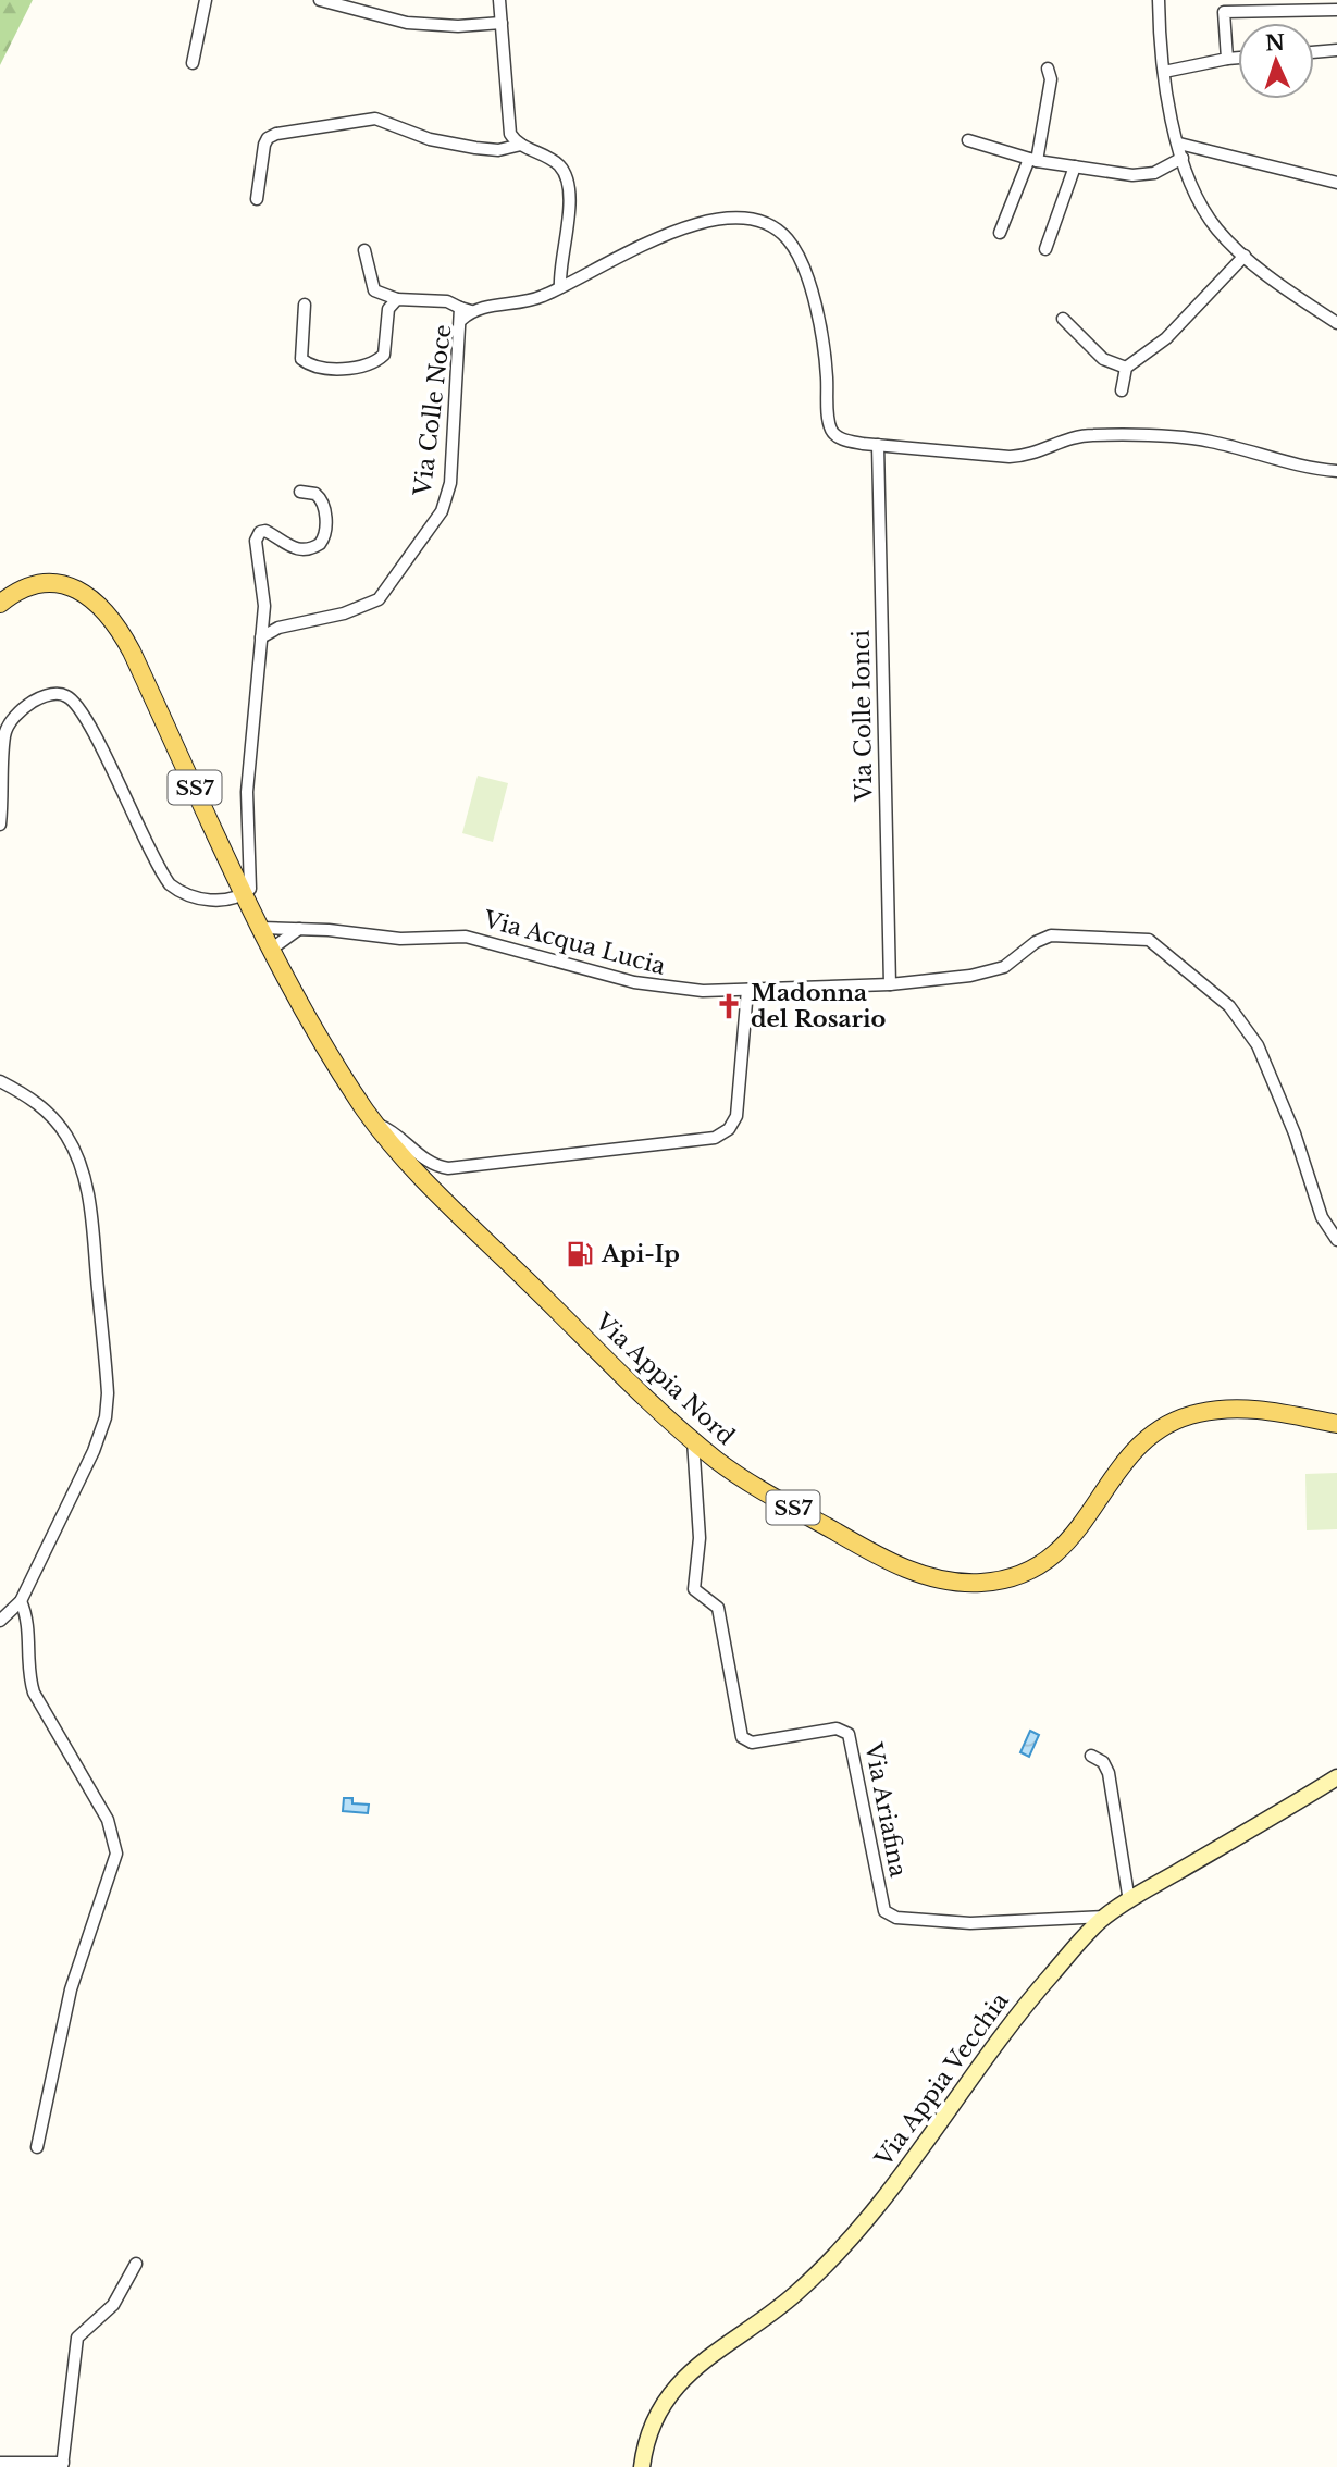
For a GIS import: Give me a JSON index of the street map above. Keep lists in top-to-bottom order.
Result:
{
  "streets": {
    "main road": ["SS7", "Via Appia Nord", "Via Appia Vecchia"],
    "street": [
      "Via Colle Noce",
      "Via Colle Ionci",
      "Via Acqua Lucia",
      "Via Ariafina"
    ]
  },
  "crossings": [
    ["Via Colle Noce", "Via Colle Ionci"],
    ["Via Colle Ionci", "Via Acqua Lucia"],
    ["SS7", "Via Acqua Lucia"],
    ["SS7", "Via Appia Nord"],
    ["Via Appia Nord", "Via Ariafina"],
    ["Via Ariafina", "Via Appia Vecchia"]
  ],
  "places": {
    "church": ["Madonna del Rosario"],
    "fuel station": ["Api-Ip"]
  },
  "north": "top"
}
